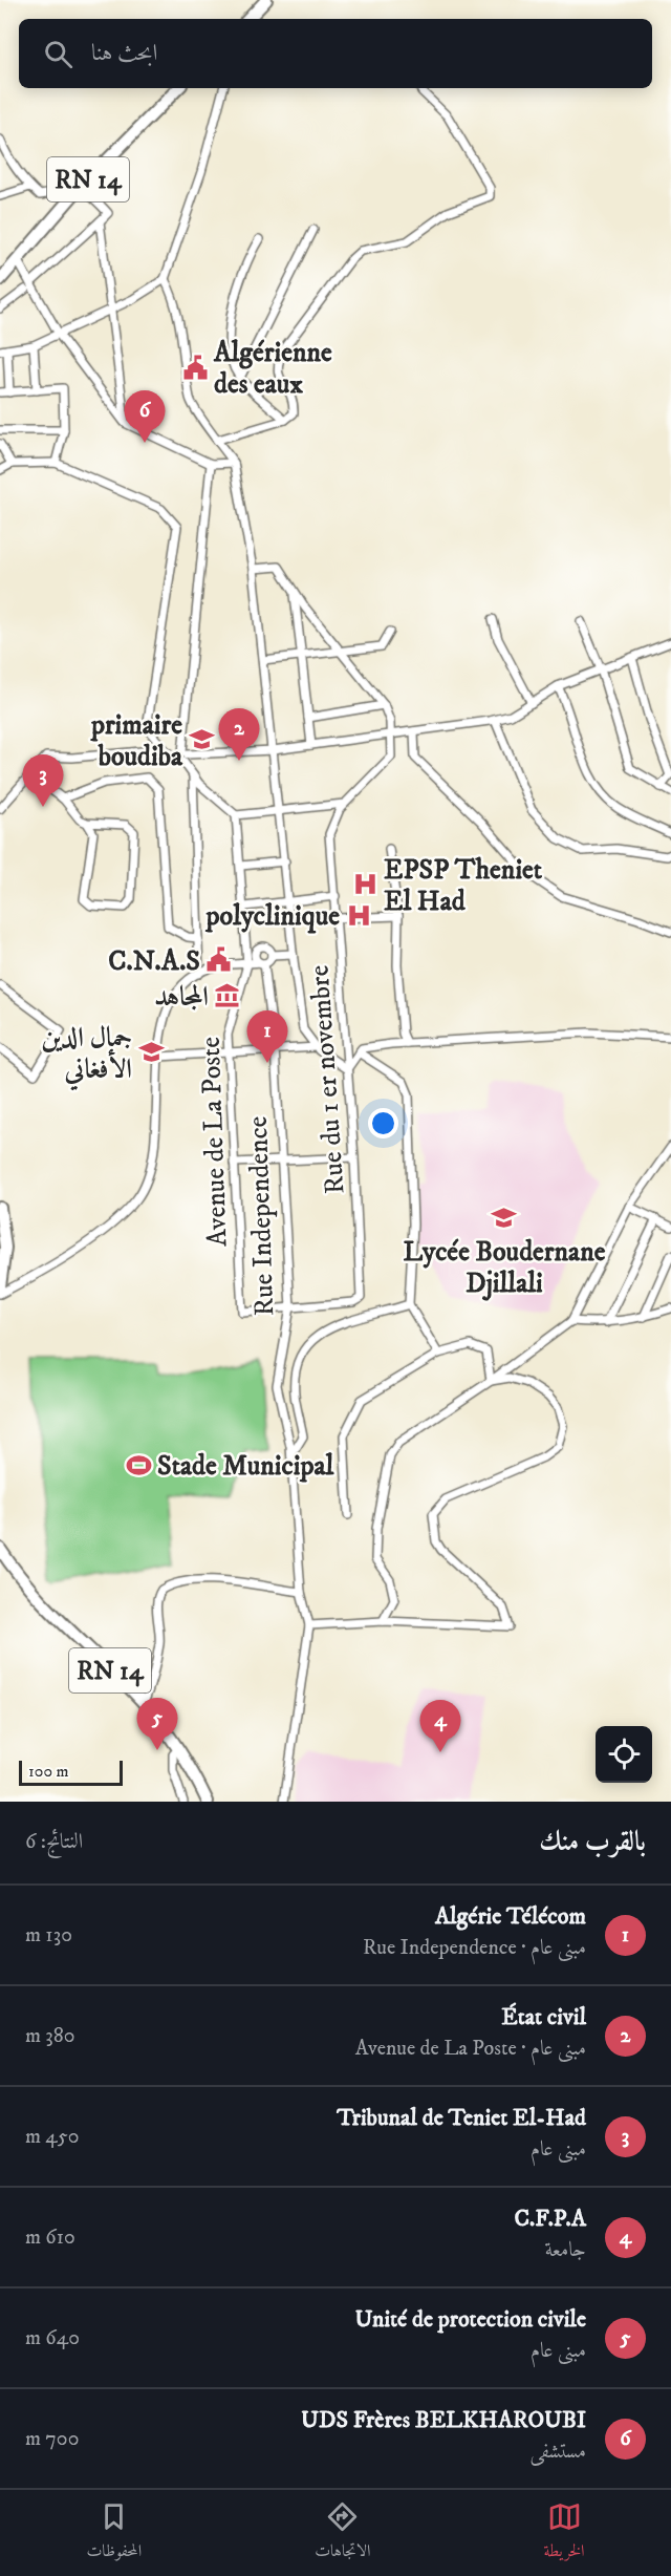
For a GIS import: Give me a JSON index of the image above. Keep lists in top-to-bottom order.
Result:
{
  "streets": {
    "main road": ["RN 14"],
    "street": ["Rue du 1 er novembre", "Avenue de La Poste", "Rue Independence"]
  },
  "crossings": [
    ["Rue du 1 er novembre", "Avenue de La Poste"],
    ["Avenue de La Poste", "Rue Independence"]
  ],
  "places": {
    "public building": ["Algérienne des eaux", "C.N.A.S"],
    "school or university": ["primaire boudiba", "جمال الدين الأفغاني", "Lycée Boudernane Djillali"],
    "hospital": ["EPSP Theniet El Had", "polyclinique"],
    "museum": ["المجاهد"],
    "sports": ["Stade Municipal"]
  },
  "scale_bar": "100 m",
  "page": {
    "search": "ابحث هنا",
    "pins": [
      "6",
      "2",
      "3",
      "1",
      "5",
      "4"
    ],
    "scale": "100 m",
    "heading": ["بالقرب منك", "النتائج: 6"],
    "list": [
      {
        "mark": "1",
        "name": "Algérie Télécom",
        "note": "مبنى عام · Rue Independence",
        "value": "130 m"
      },
      {
        "mark": "2",
        "name": "État civil",
        "note": "مبنى عام · Avenue de La Poste",
        "value": "380 m"
      },
      {
        "mark": "3",
        "name": "Tribunal de Teniet El-Had",
        "note": "مبنى عام",
        "value": "450 m"
      },
      {
        "mark": "4",
        "name": "C.F.P.A",
        "note": "جامعة",
        "value": "610 m"
      },
      {
        "mark": "5",
        "name": "Unité de protection civile",
        "note": "مبنى عام",
        "value": "640 m"
      },
      {
        "mark": "6",
        "name": "UDS Frères BELKHAROUBI",
        "note": "مستشفى",
        "value": "700 m"
      }
    ],
    "nav": ["الخريطة", "الاتجاهات", "المحفوظات"]
  }
}
